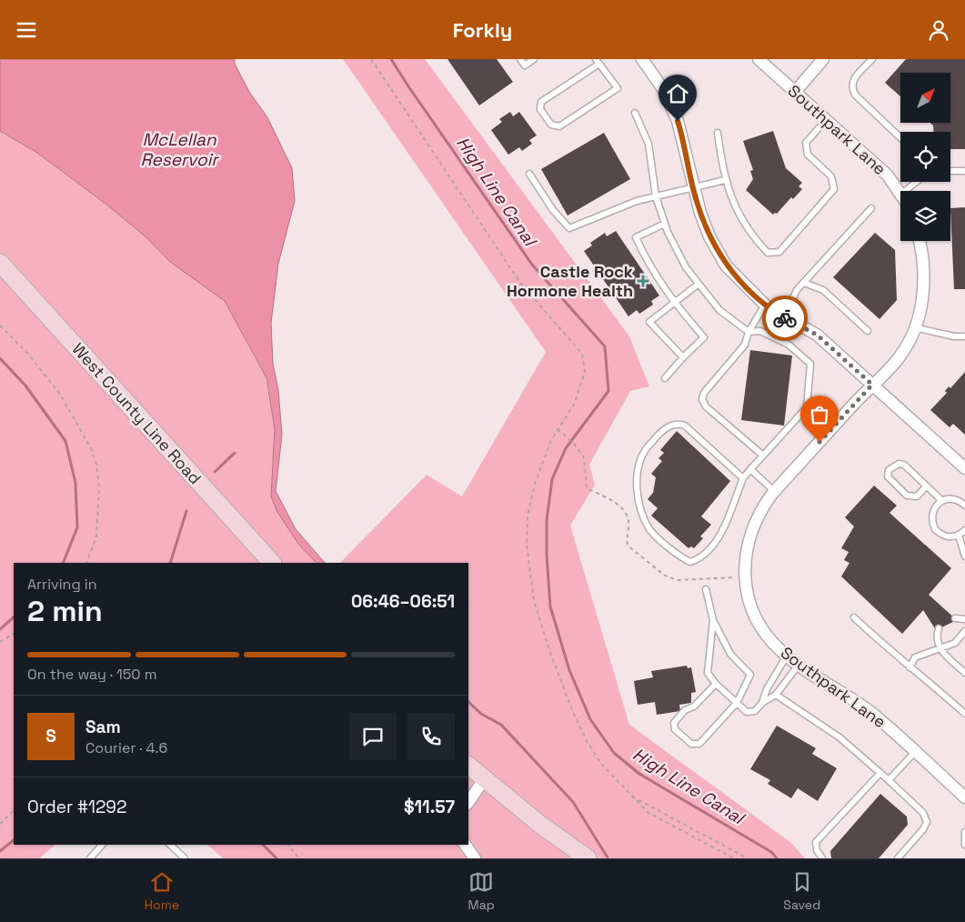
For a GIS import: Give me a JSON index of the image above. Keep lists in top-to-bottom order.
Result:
{
  "streets": {
    "main road": ["West County Line Road"],
    "street": ["Southpark Lane"]
  },
  "water": ["McLellan Reservoir", "High Line Canal"],
  "places": {
    "health": ["Castle Rock Hormone Health"]
  },
  "north": "top right",
  "page": {
    "header": "Forkly",
    "heading": ["2 min", "Arriving in", "06:46–06:51"],
    "panel": [
      "Sam",
      "Courier · 4.6",
      "Order #1292",
      "$11.57"
    ],
    "bar": "On the way · 150 m",
    "round": "S",
    "tabs": ["Home", "Map", "Saved"]
  }
}
